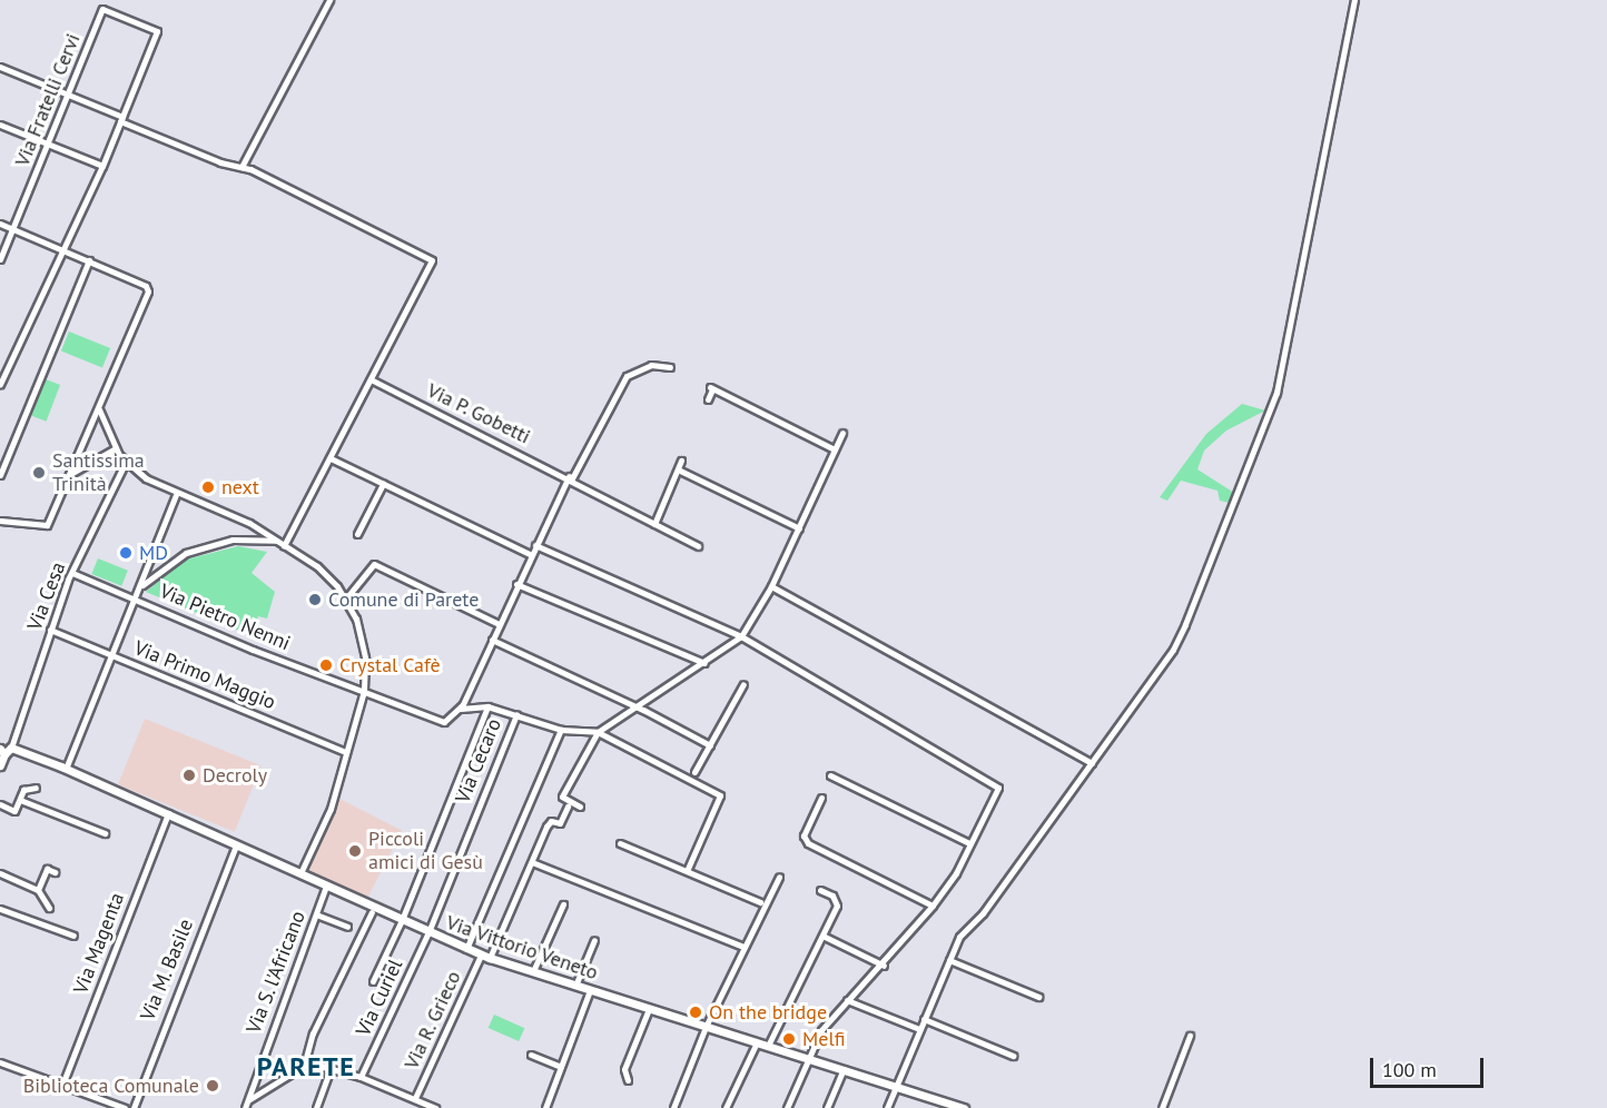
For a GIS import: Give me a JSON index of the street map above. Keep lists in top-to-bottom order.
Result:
{
  "streets": {
    "street": [
      "Via Fratelli Cervi",
      "Via P. Gobetti",
      "Via Cesa",
      "Via Pietro Nenni",
      "Via Primo Maggio",
      "Via Cecaro",
      "Via Magenta",
      "Via Vittorio Veneto",
      "Via M. Basile",
      "Via S. l'Africano",
      "Via Curiel",
      "Via R. Grieco"
    ]
  },
  "crossings": [
    ["Via Cesa", "Via Pietro Nenni"],
    ["Via Cesa", "Via Primo Maggio"],
    ["Via Cesa", "Via Vittorio Veneto"],
    ["Via Cecaro", "Via Vittorio Veneto"],
    ["Via Cecaro", "Via Curiel"],
    ["Via Magenta", "Via Vittorio Veneto"],
    ["Via Vittorio Veneto", "Via M. Basile"],
    ["Via Vittorio Veneto", "Via S. l'Africano"],
    ["Via Vittorio Veneto", "Via Curiel"],
    ["Via Vittorio Veneto", "Via R. Grieco"]
  ],
  "districts": ["PARETE"],
  "places": [
    "Santissima Trinità",
    "next",
    "MD",
    "Comune di Parete",
    "Crystal Cafè",
    "Decroly",
    "Piccoli amici di Gesù",
    "On the bridge",
    "Melfi",
    "Biblioteca Comunale"
  ],
  "scale_bar": "100 m"
}
